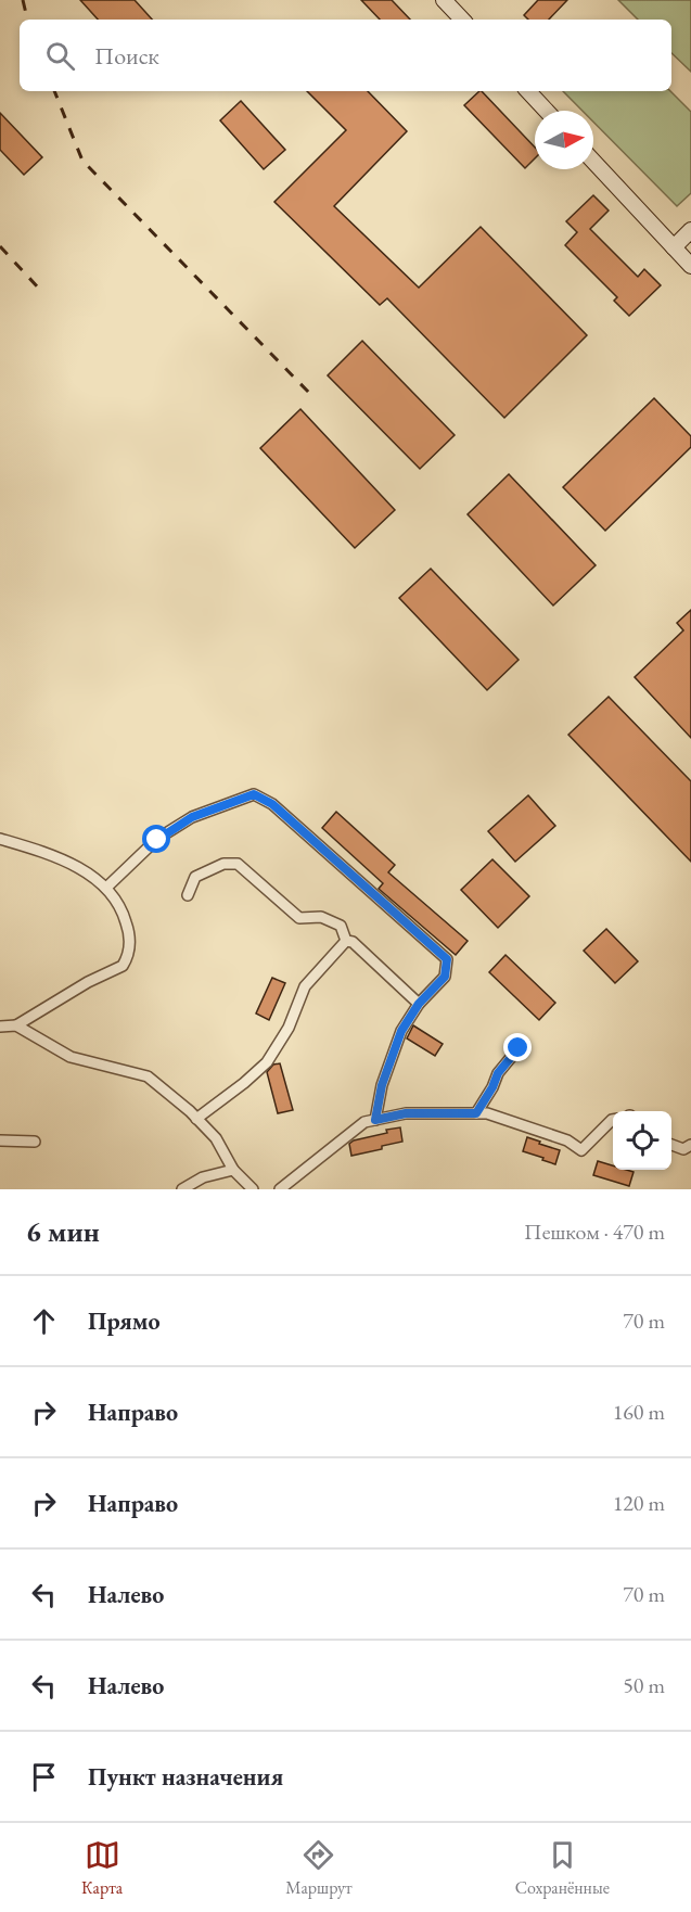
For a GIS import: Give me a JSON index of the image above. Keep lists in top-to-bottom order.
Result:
{
  "north": "right",
  "page": {
    "search": "Поиск",
    "heading": ["6 мин", "Пешком · 470 m"],
    "list": [
      ["Прямо", "70 m"],
      ["Направо", "160 m"],
      ["Направо", "120 m"],
      ["Налево", "70 m"],
      ["Налево", "50 m"],
      "Пункт назначения"
    ],
    "nav": ["Карта", "Маршрут", "Сохранённые"]
  }
}
